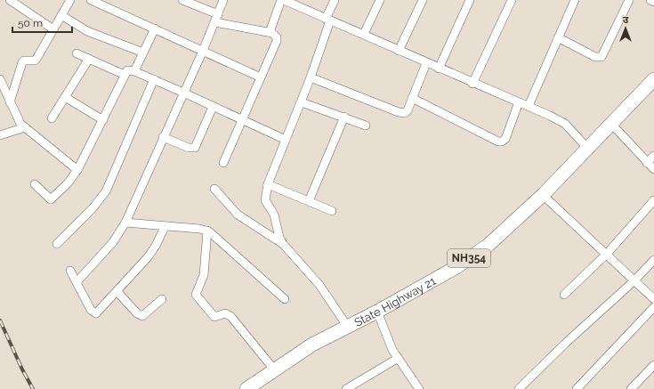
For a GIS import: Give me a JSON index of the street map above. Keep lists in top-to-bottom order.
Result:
{
  "streets": {
    "highway": ["NH354", "State Highway 21"]
  },
  "scale_bar": "50 m",
  "north": "top"
}
